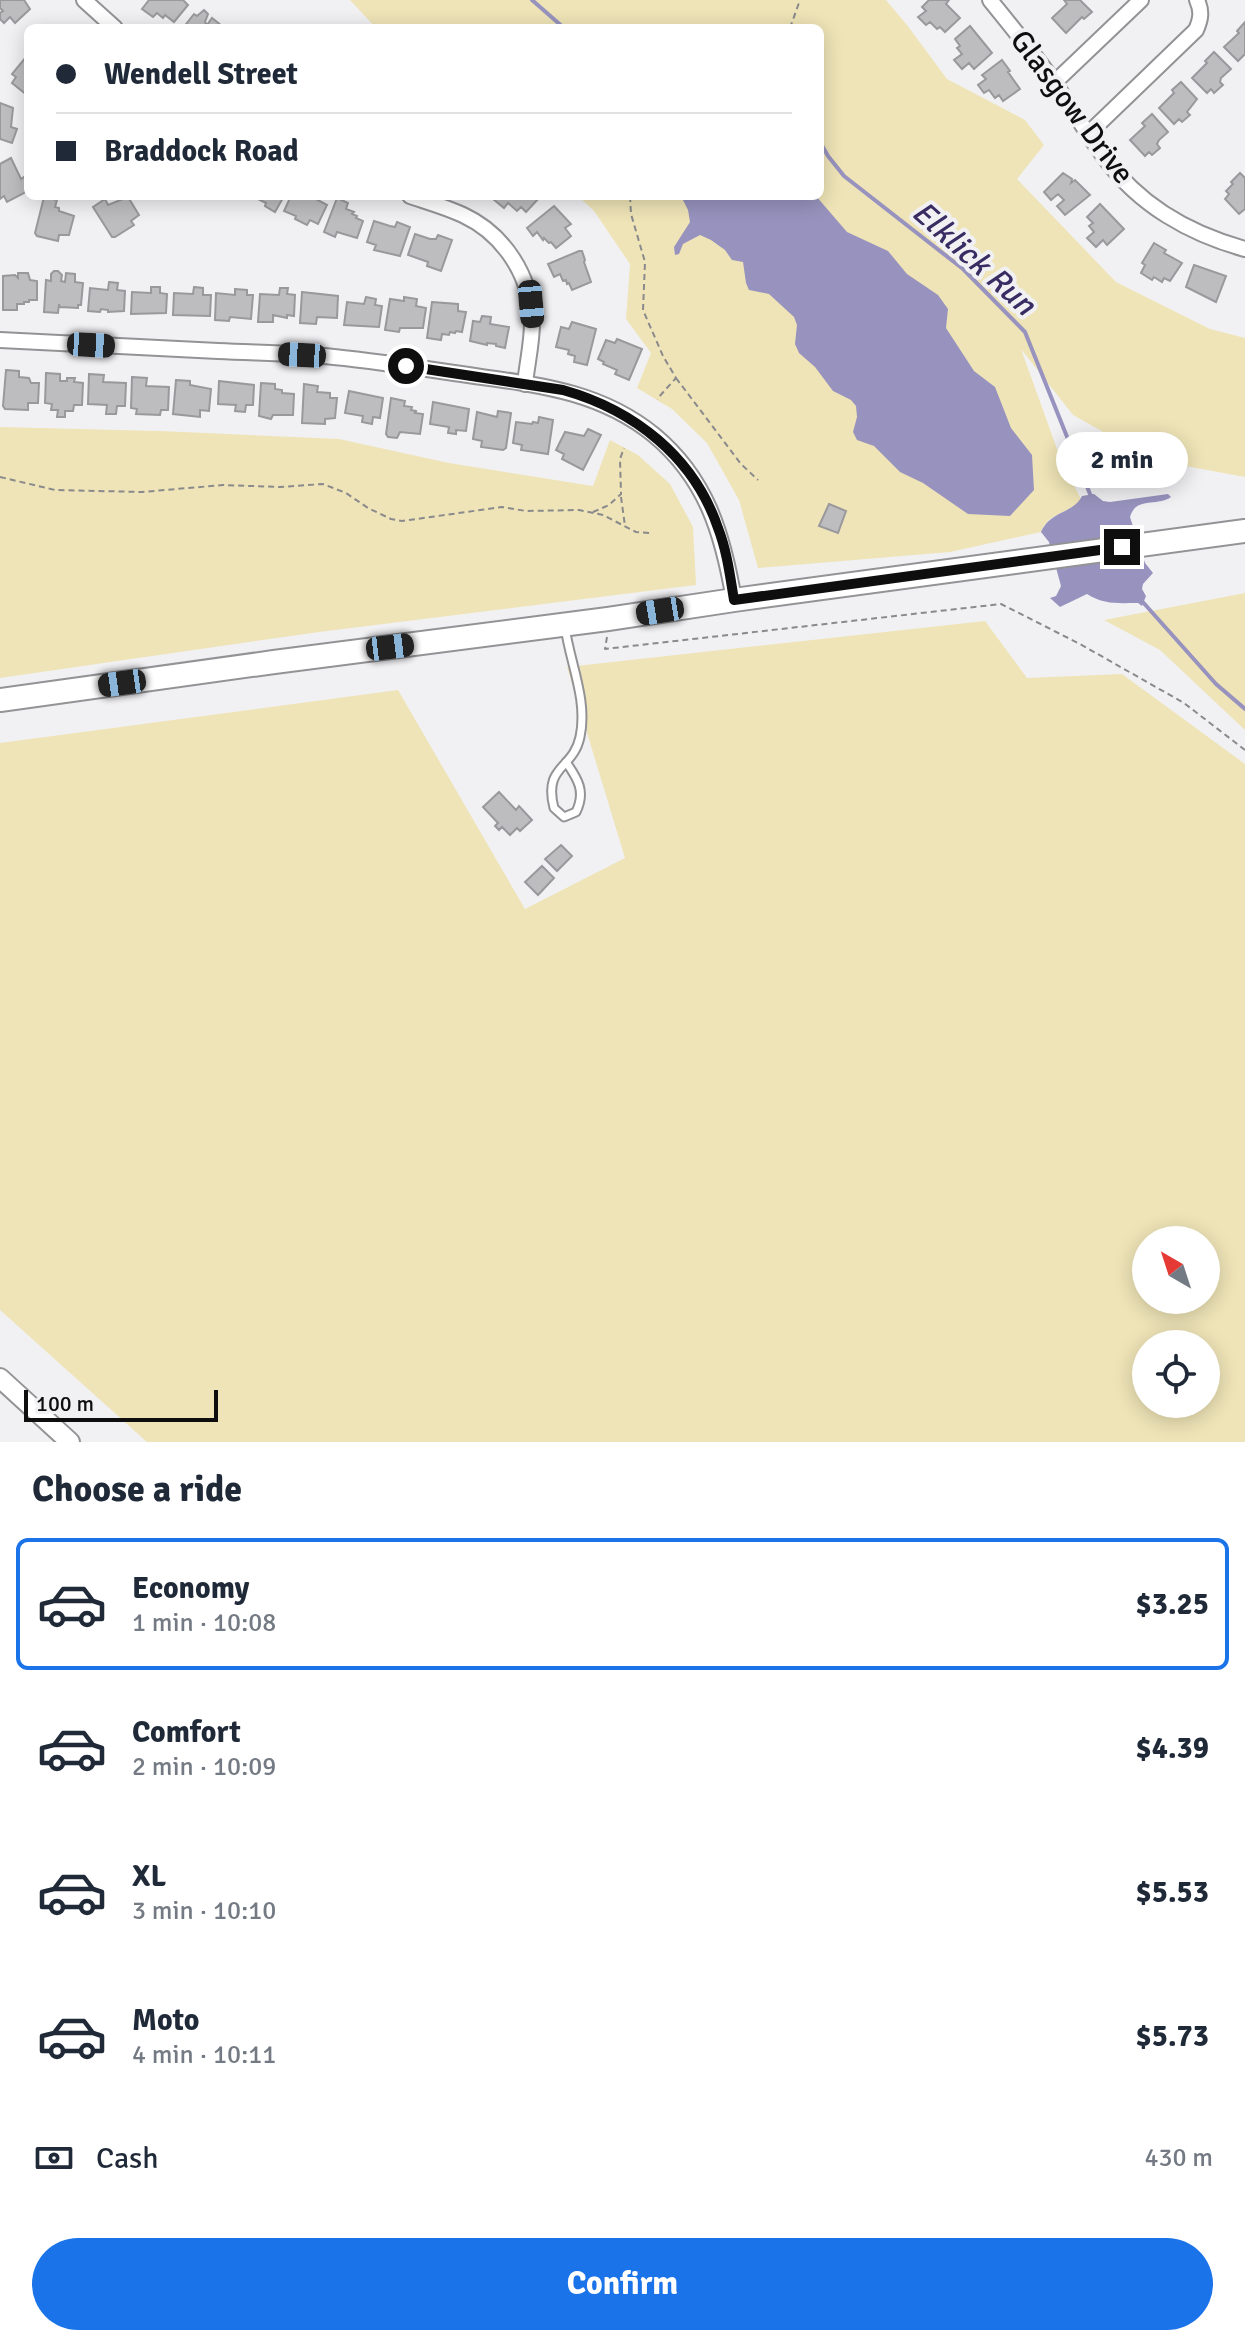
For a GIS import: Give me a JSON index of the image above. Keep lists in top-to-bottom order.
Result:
{
  "streets": {
    "street": ["Glasgow Drive"]
  },
  "water": ["Elklick Run"],
  "scale_bar": "100 m",
  "north": "top left",
  "page": {
    "banner": ["Wendell Street", "Braddock Road"],
    "bubble": "2 min",
    "scale": "100 m",
    "heading": "Choose a ride",
    "list": [
      {
        "name": "Economy",
        "note": "1 min · 10:08",
        "value": "$3.25"
      },
      {
        "name": "Comfort",
        "note": "2 min · 10:09",
        "value": "$4.39"
      },
      {
        "name": "XL",
        "note": "3 min · 10:10",
        "value": "$5.53"
      },
      {
        "name": "Moto",
        "note": "4 min · 10:11",
        "value": "$5.73"
      }
    ],
    "pay": ["Cash", "430 m"],
    "buttons": "Confirm"
  }
}
